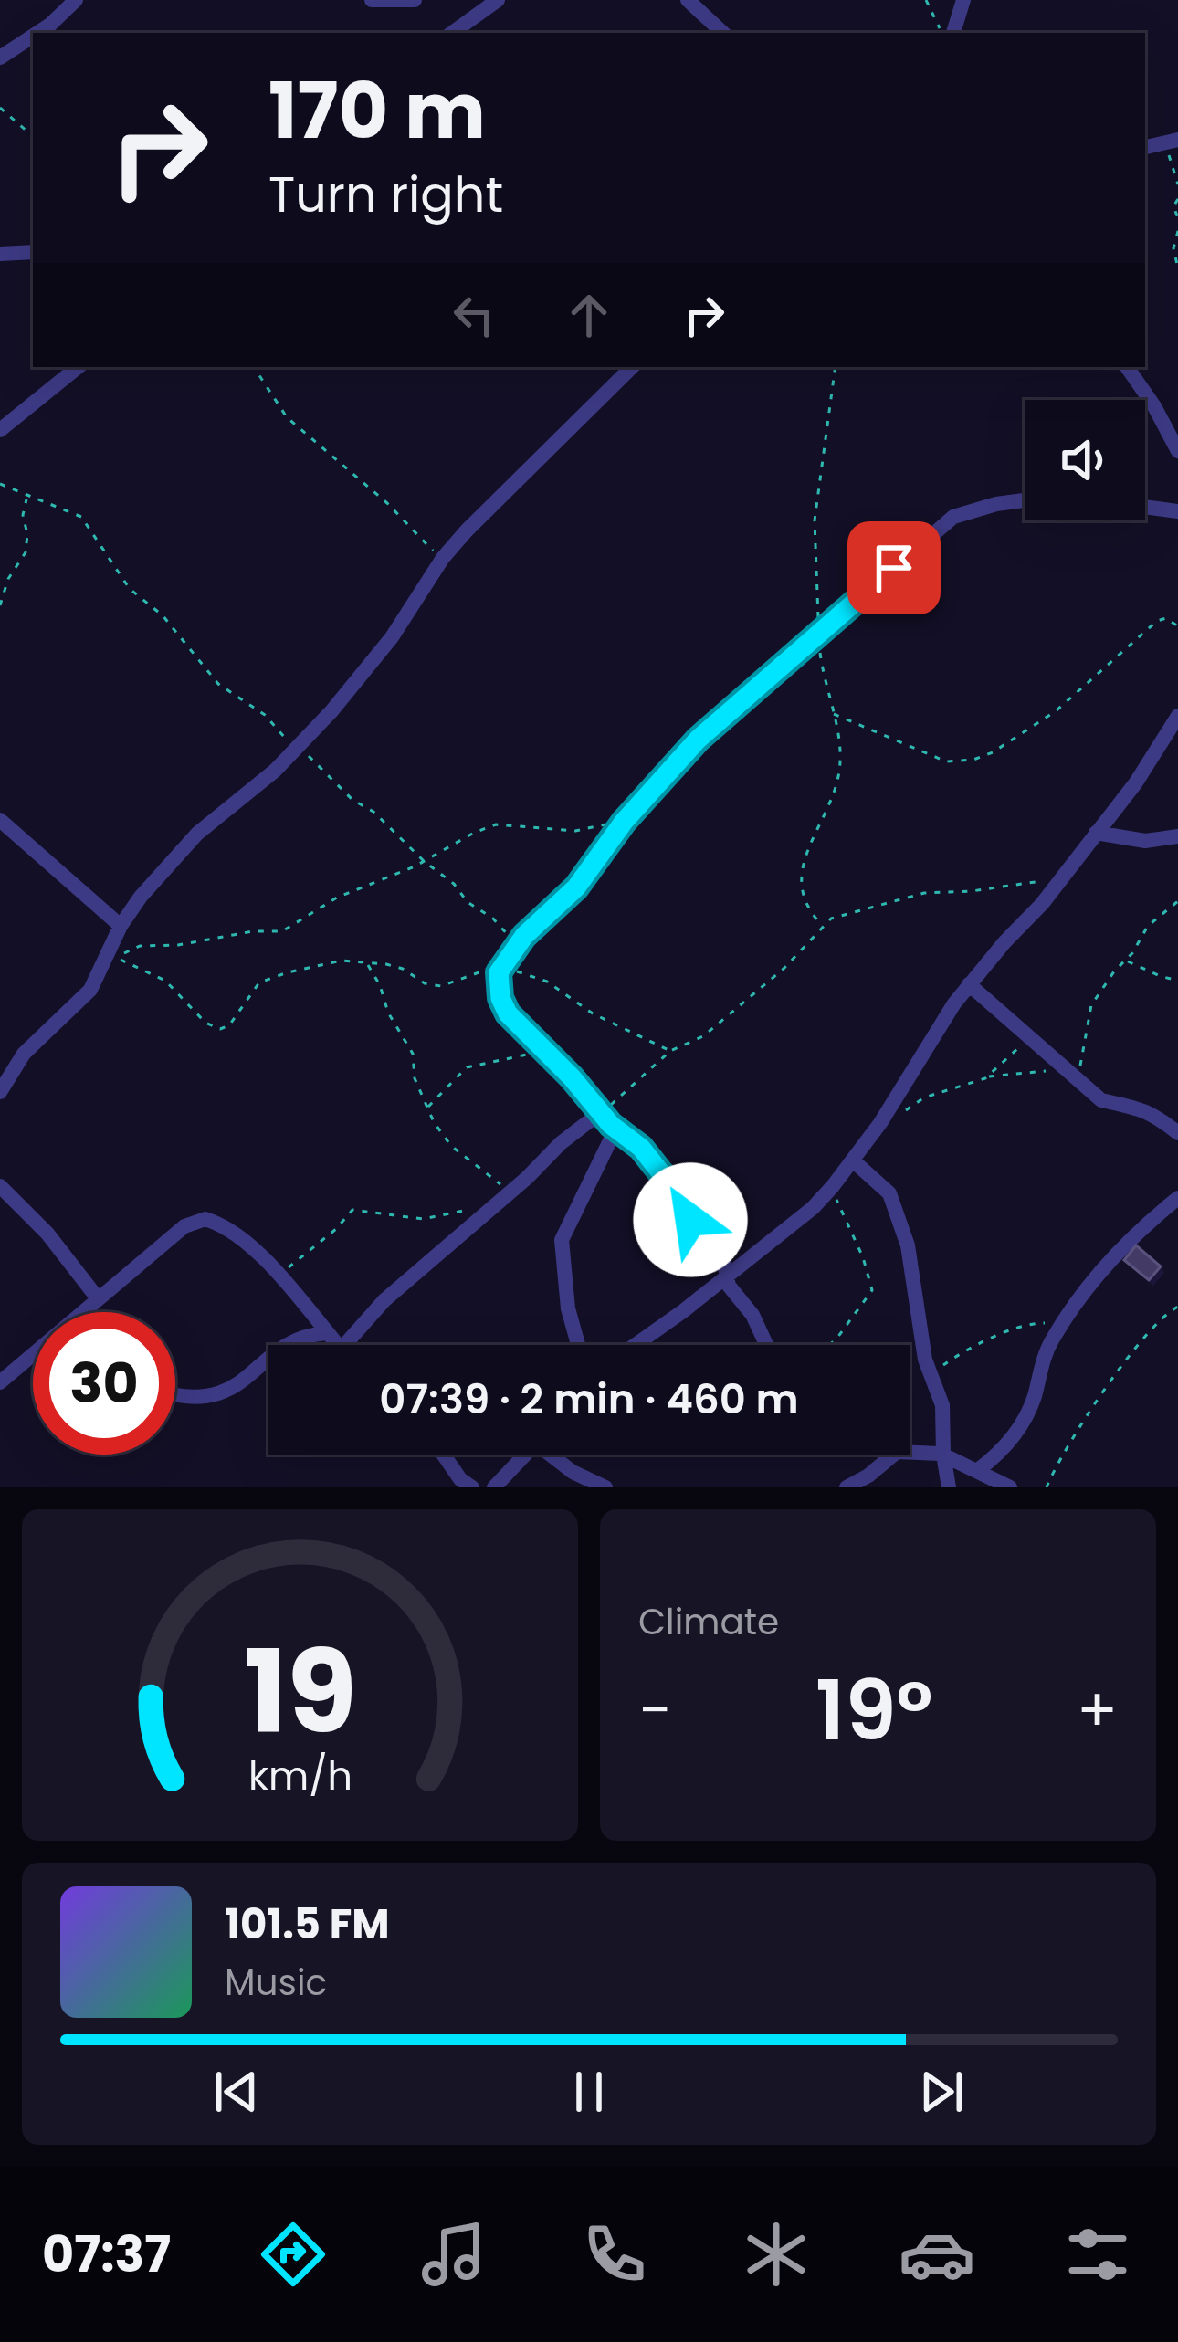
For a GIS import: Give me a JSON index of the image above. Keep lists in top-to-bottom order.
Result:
{
  "page": {
    "turn": ["170 m", "Turn right"],
    "limit": "30",
    "trip": "07:39 · 2 min · 460 m",
    "tile": "Climate",
    "heat": ["−", "19°", "+"],
    "song": ["101.5 FM", "Music"],
    "tabs": "07:37",
    "gauge": ["19", "km/h"]
  }
}
